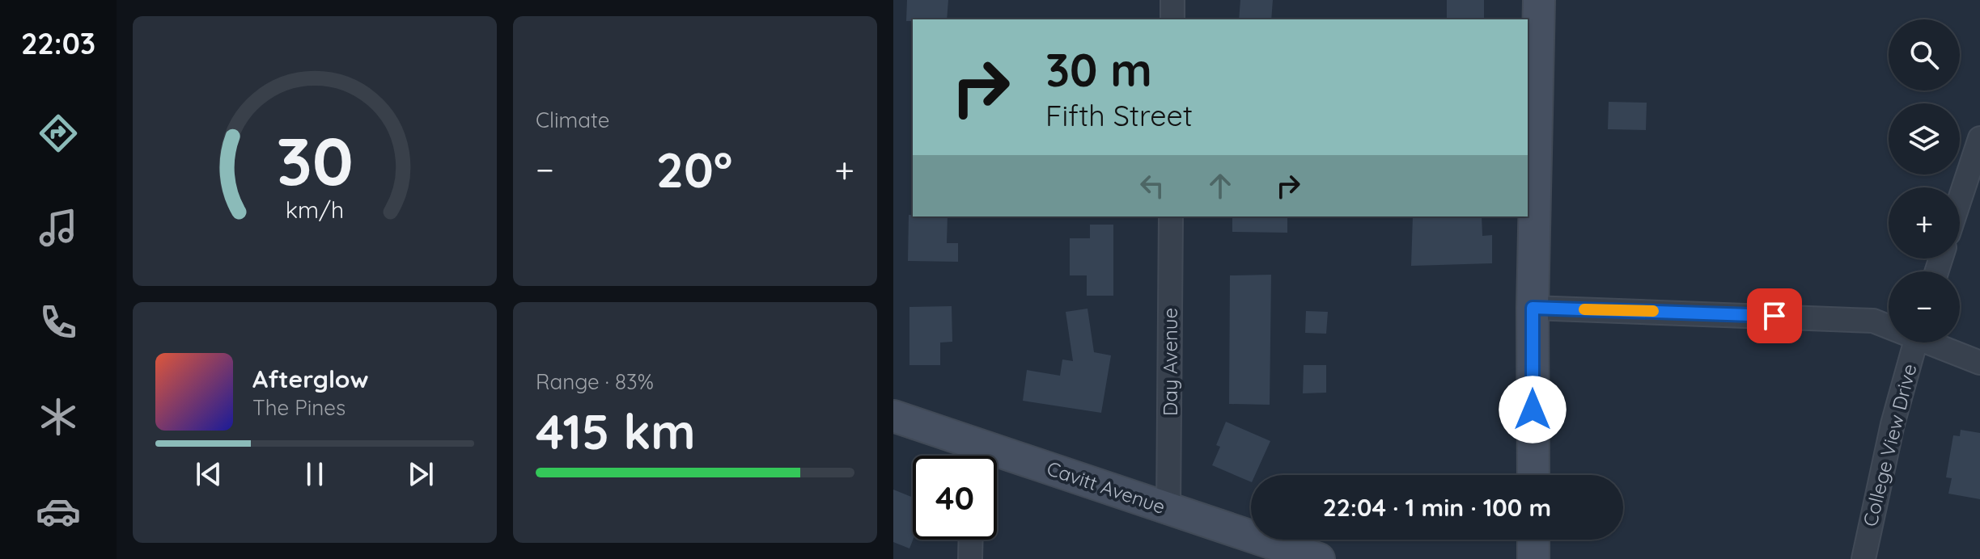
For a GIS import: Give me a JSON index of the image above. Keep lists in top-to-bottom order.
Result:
{
  "streets": {
    "street": ["Day Avenue", "College View Drive", "Cavitt Avenue"]
  },
  "crossings": [
    ["Day Avenue", "Cavitt Avenue"]
  ],
  "page": {
    "tabs": "22:03",
    "tile": [
      "Climate",
      ["Range · 83%", "415 km"]
    ],
    "map_buttons": ["+", "−"],
    "turn": ["30 m", "Fifth Street"],
    "heat": ["−", "20°", "+"],
    "song": ["Afterglow", "The Pines"],
    "limit": "40",
    "trip": "22:04 · 1 min · 100 m",
    "gauge": ["30", "km/h"]
  }
}
